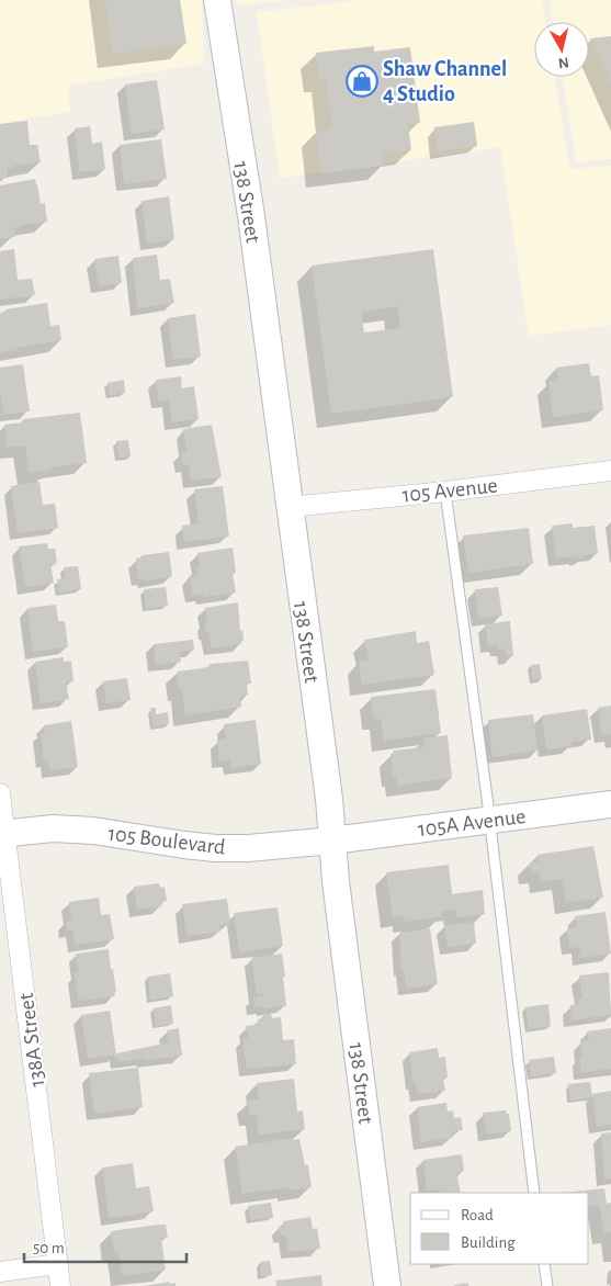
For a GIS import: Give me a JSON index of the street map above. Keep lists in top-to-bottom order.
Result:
{
  "streets": {
    "street": [
      "138 Street",
      "105 Avenue",
      "105A Avenue",
      "105 Boulevard",
      "138A Street"
    ]
  },
  "crossings": [
    ["138 Street", "105 Avenue"],
    ["138 Street", "105A Avenue"],
    ["138 Street", "105 Boulevard"],
    ["105A Avenue", "105 Boulevard"],
    ["105 Boulevard", "138A Street"]
  ],
  "places": {
    "shop": ["Shaw Channel 4 Studio"]
  },
  "legend": ["Road", "Building"],
  "scale_bar": "50 m",
  "north": "bottom"
}
